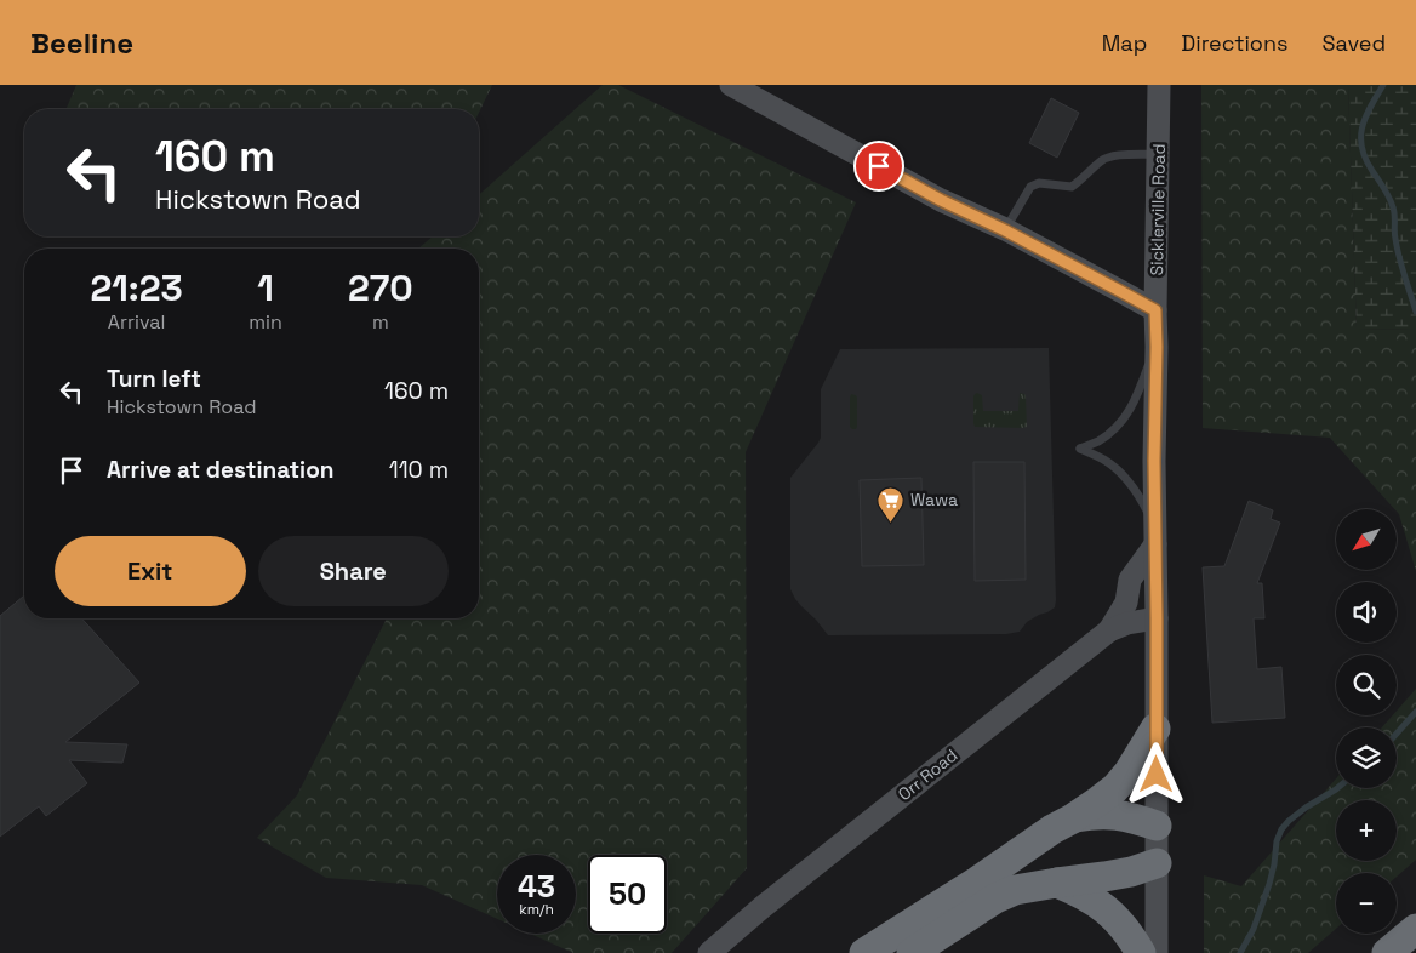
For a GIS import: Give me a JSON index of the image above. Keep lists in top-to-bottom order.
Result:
{
  "streets": {
    "street": ["Sicklerville Road", "Orr Road"]
  },
  "crossings": [
    ["Sicklerville Road", "Orr Road"]
  ],
  "places": {
    "supermarket": ["Wawa"]
  },
  "north": "bottom left",
  "page": {
    "header": "Beeline",
    "nav": ["Map", "Directions", "Saved"],
    "turn": ["160 m", "Hickstown Road"],
    "eta": [
      "21:23",
      "Arrival",
      "1",
      "min",
      "270",
      "m"
    ],
    "list": [
      {
        "name": "Turn left",
        "note": "Hickstown Road",
        "value": "160 m"
      },
      {
        "name": "Arrive at destination",
        "value": "110 m"
      }
    ],
    "map_buttons": ["+", "−"],
    "buttons": ["Exit", "Share"],
    "speed": "43 km/h",
    "limit": "50"
  }
}
